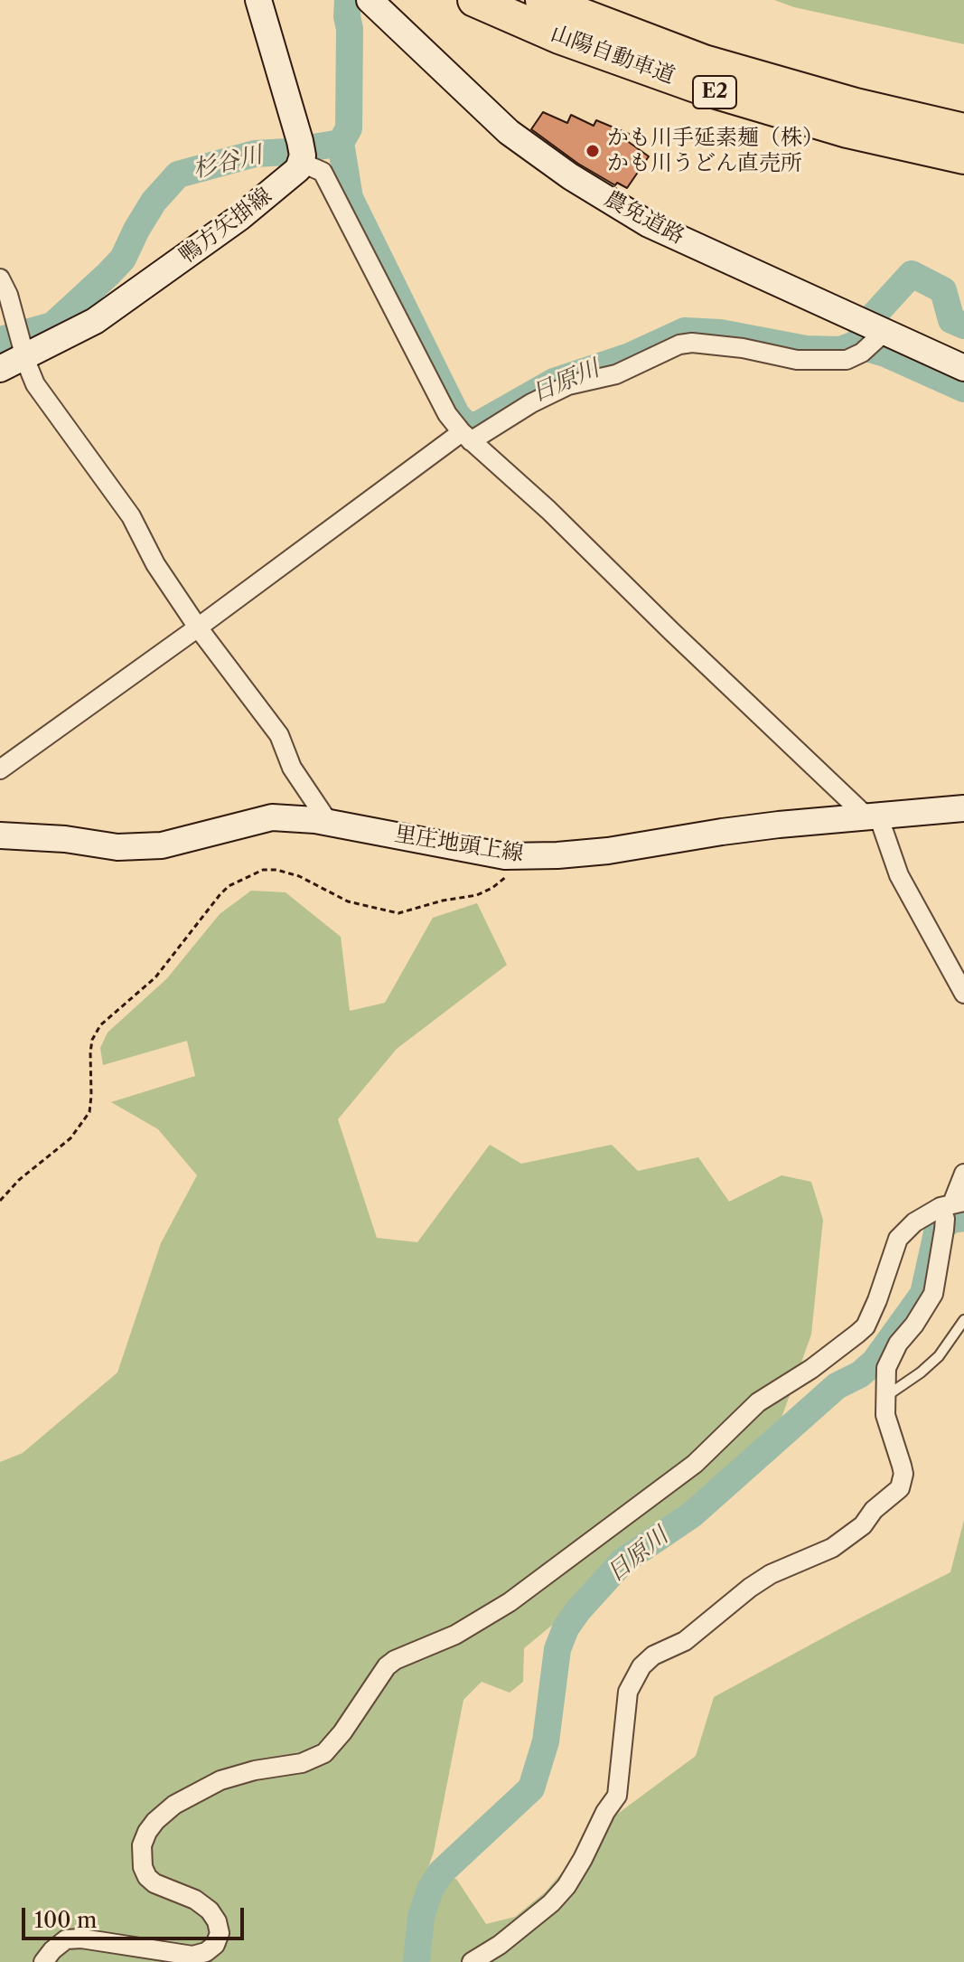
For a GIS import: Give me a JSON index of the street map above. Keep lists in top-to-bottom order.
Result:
{
  "streets": {
    "highway": ["山陽自動車道", "E2"],
    "main road": ["農免道路", "鴨方矢掛線", "里庄地頭上線"]
  },
  "water": ["杉谷川", "日原川"],
  "places": ["かも川手延素麺（株） かも川うどん直売所"],
  "scale_bar": "100 m"
}
